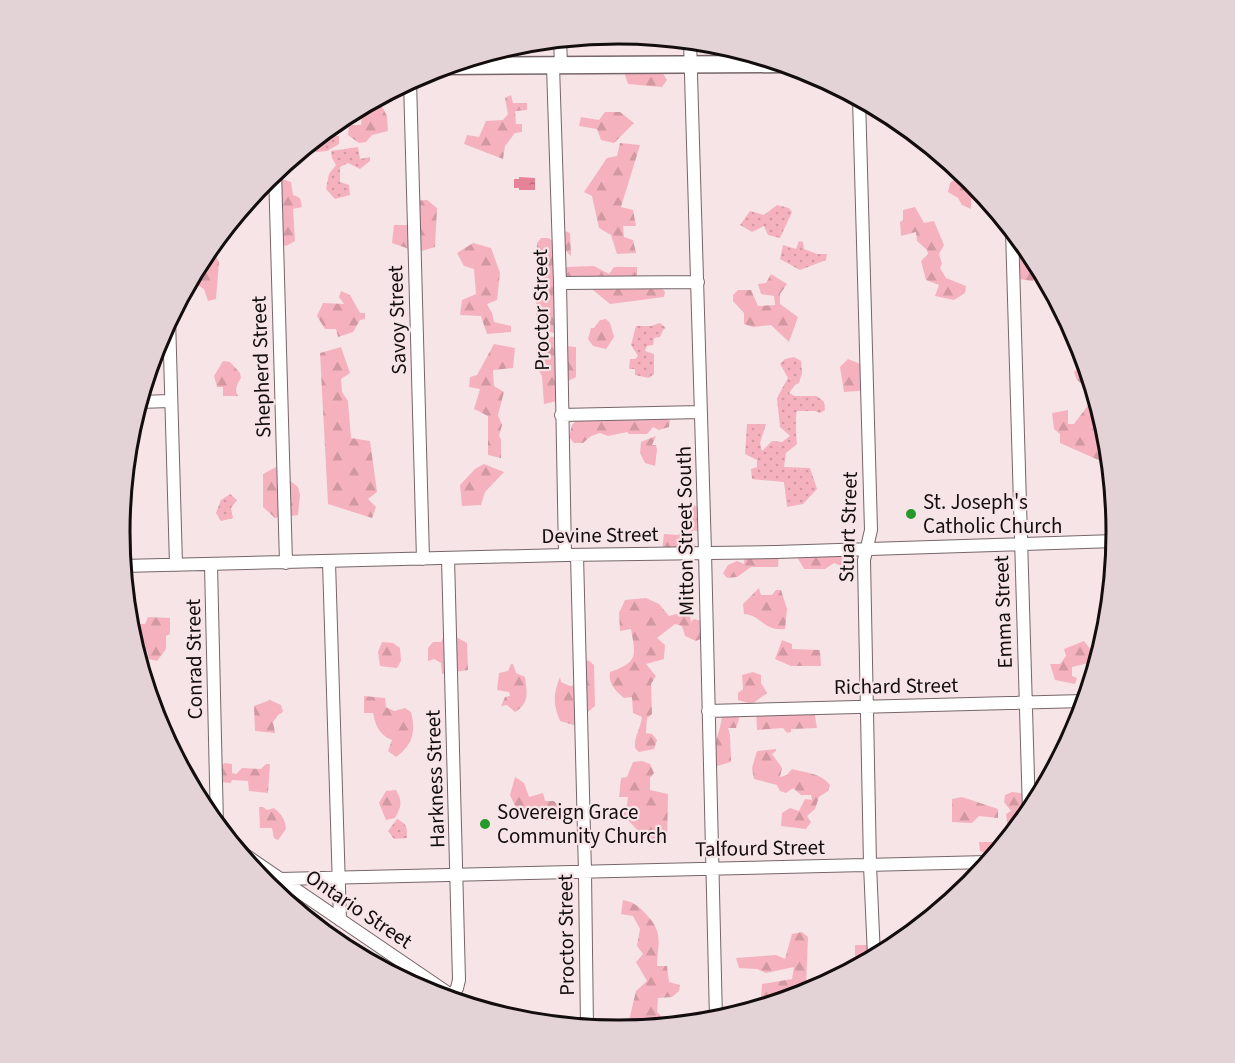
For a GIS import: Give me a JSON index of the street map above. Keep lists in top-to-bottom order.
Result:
{
  "streets": {
    "street": [
      "Proctor Street",
      "Savoy Street",
      "Shepherd Street",
      "Stuart Street",
      "Mitton Street South",
      "Devine Street",
      "Emma Street",
      "Conrad Street",
      "Richard Street",
      "Harkness Street",
      "Talfourd Street",
      "Ontario Street"
    ]
  },
  "crossings": [
    ["Proctor Street", "Devine Street"],
    ["Proctor Street", "Talfourd Street"],
    ["Savoy Street", "Devine Street"],
    ["Shepherd Street", "Devine Street"],
    ["Stuart Street", "Devine Street"],
    ["Stuart Street", "Richard Street"],
    ["Stuart Street", "Talfourd Street"],
    ["Mitton Street South", "Devine Street"],
    ["Mitton Street South", "Richard Street"],
    ["Mitton Street South", "Talfourd Street"],
    ["Devine Street", "Emma Street"],
    ["Devine Street", "Conrad Street"],
    ["Devine Street", "Harkness Street"],
    ["Emma Street", "Richard Street"],
    ["Harkness Street", "Talfourd Street"],
    ["Talfourd Street", "Ontario Street"]
  ],
  "places": ["St. Joseph's Catholic Church", "Sovereign Grace Community Church"]
}
